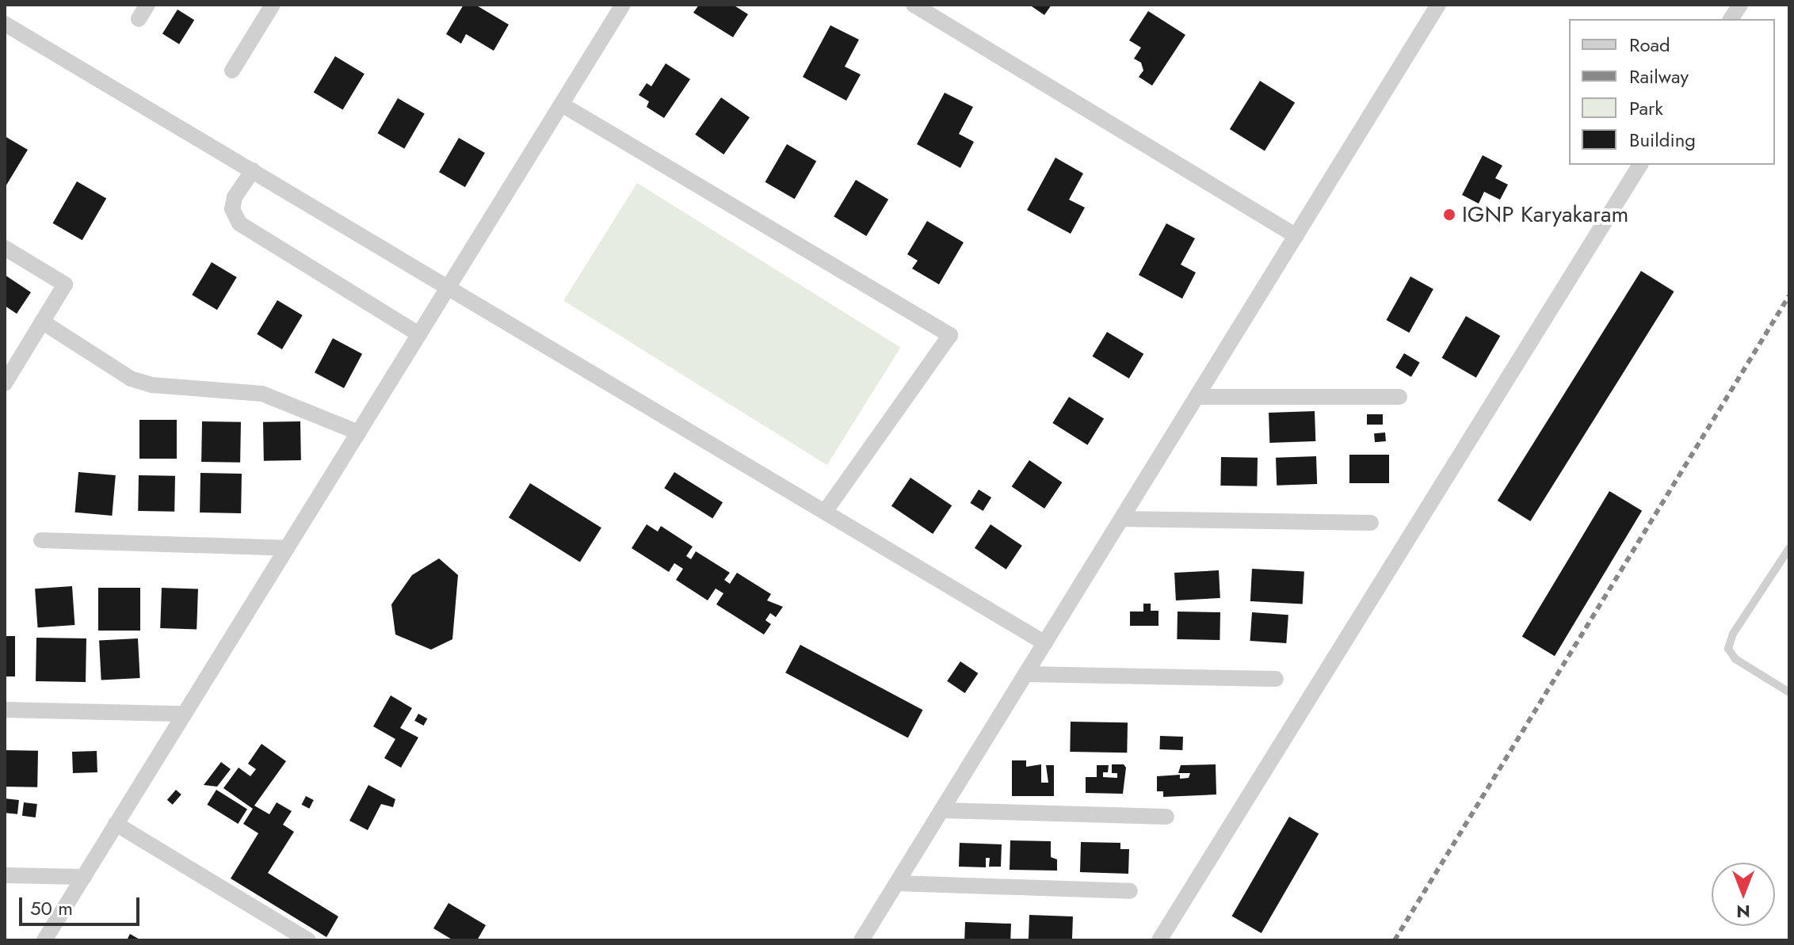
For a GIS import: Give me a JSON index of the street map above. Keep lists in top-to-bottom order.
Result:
{
  "places": ["IGNP Karyakaram"],
  "legend": [
    "Road",
    "Railway",
    "Park",
    "Building"
  ],
  "scale_bar": "50 m",
  "north": "bottom"
}
